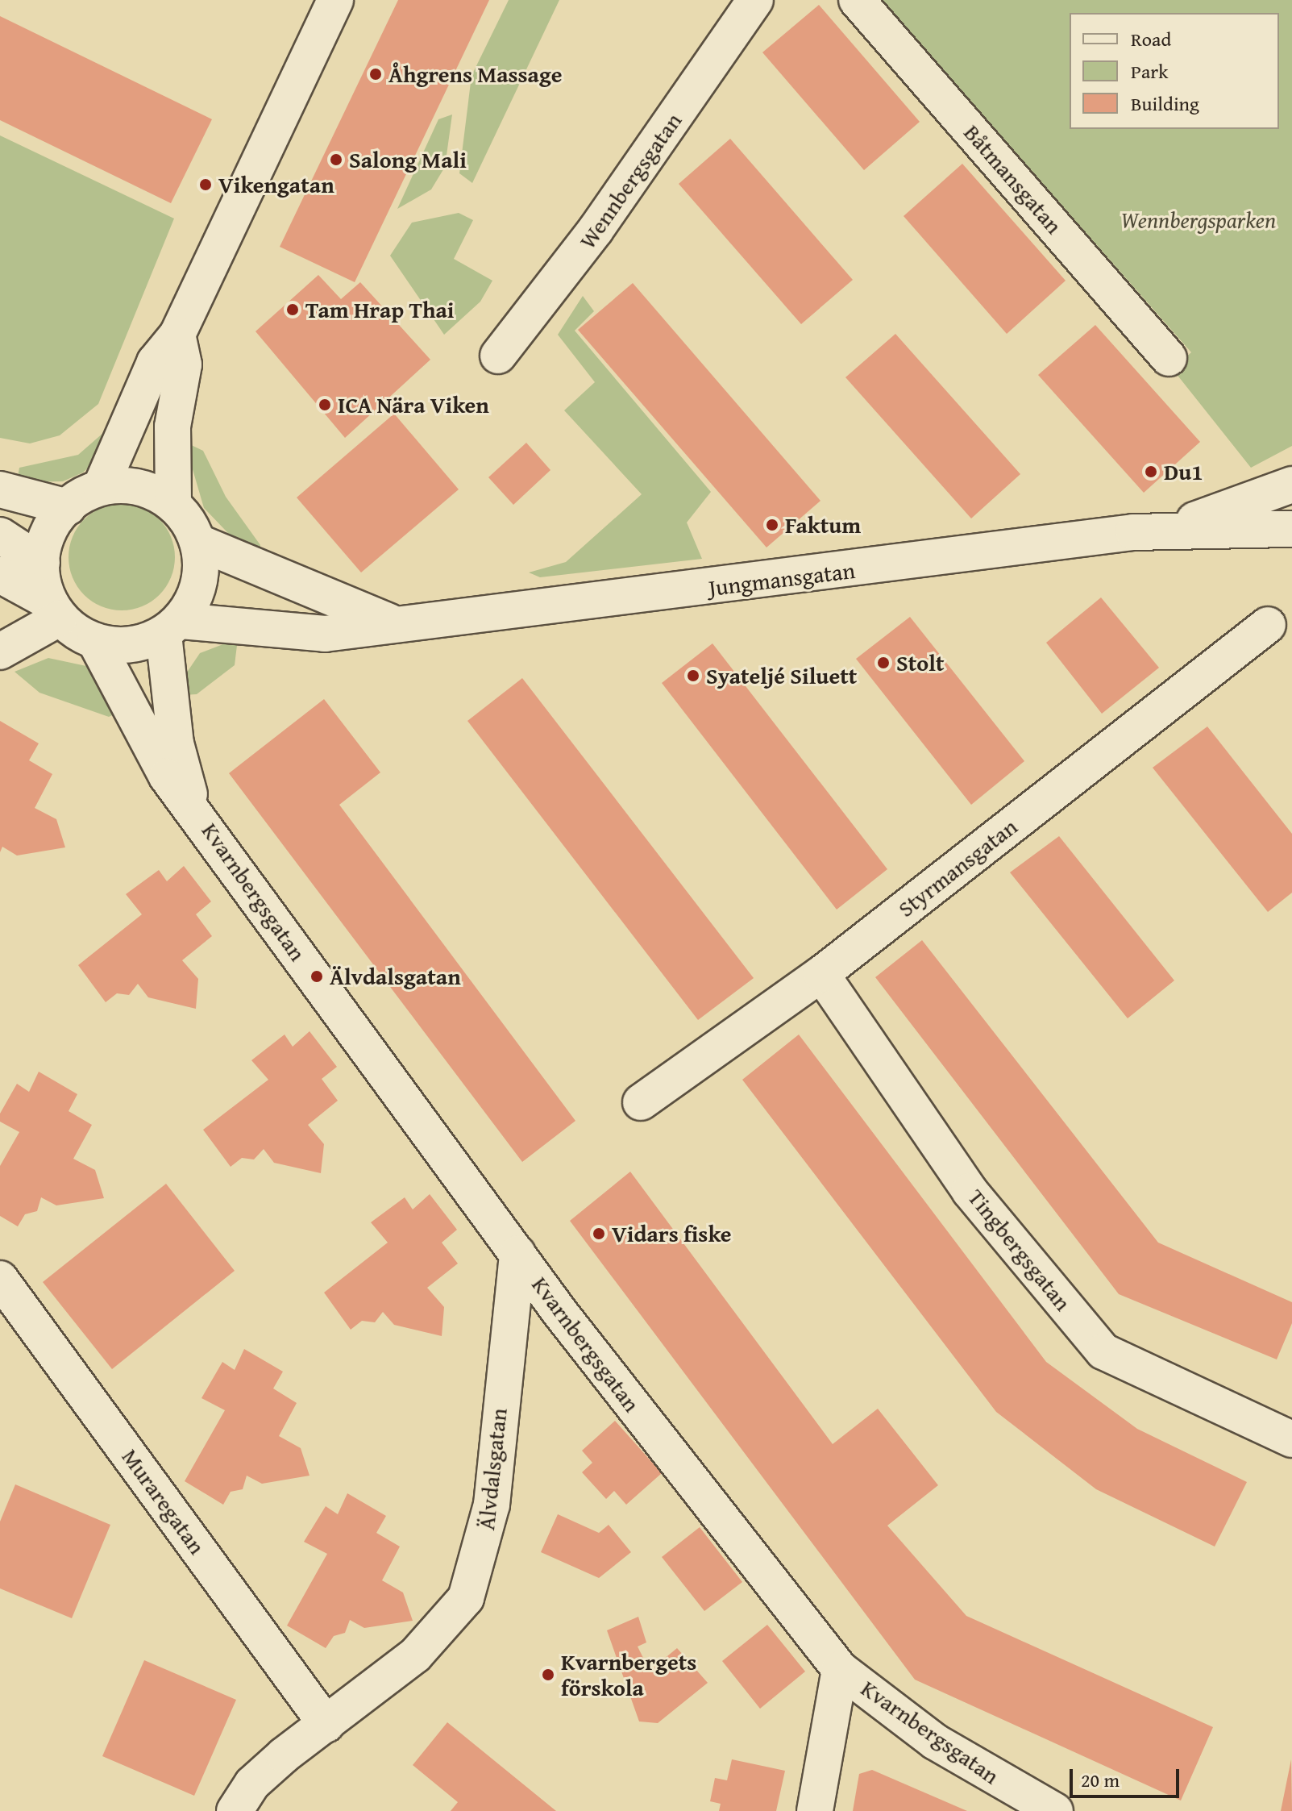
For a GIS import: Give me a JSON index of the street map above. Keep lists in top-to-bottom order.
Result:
{
  "streets": {
    "street": [
      "Båtmansgatan",
      "Wennbergsgatan",
      "Jungmansgatan",
      "Styrmansgatan",
      "Kvarnbergsgatan",
      "Tingbergsgatan",
      "Älvdalsgatan",
      "Muraregatan"
    ]
  },
  "crossings": [
    ["Jungmansgatan", "Kvarnbergsgatan"],
    ["Styrmansgatan", "Tingbergsgatan"],
    ["Kvarnbergsgatan", "Älvdalsgatan"],
    ["Älvdalsgatan", "Muraregatan"]
  ],
  "parks": ["Wennbergsparken"],
  "places": [
    "Åhgrens Massage",
    "Salong Mali",
    "Vikengatan",
    "Tam Hrap Thai",
    "ICA Nära Viken",
    "Du1",
    "Faktum",
    "Stolt",
    "Syateljé Siluett",
    "Älvdalsgatan",
    "Vidars fiske",
    "Kvarnbergets förskola"
  ],
  "legend": ["Road", "Park", "Building"],
  "scale_bar": "20 m"
}
